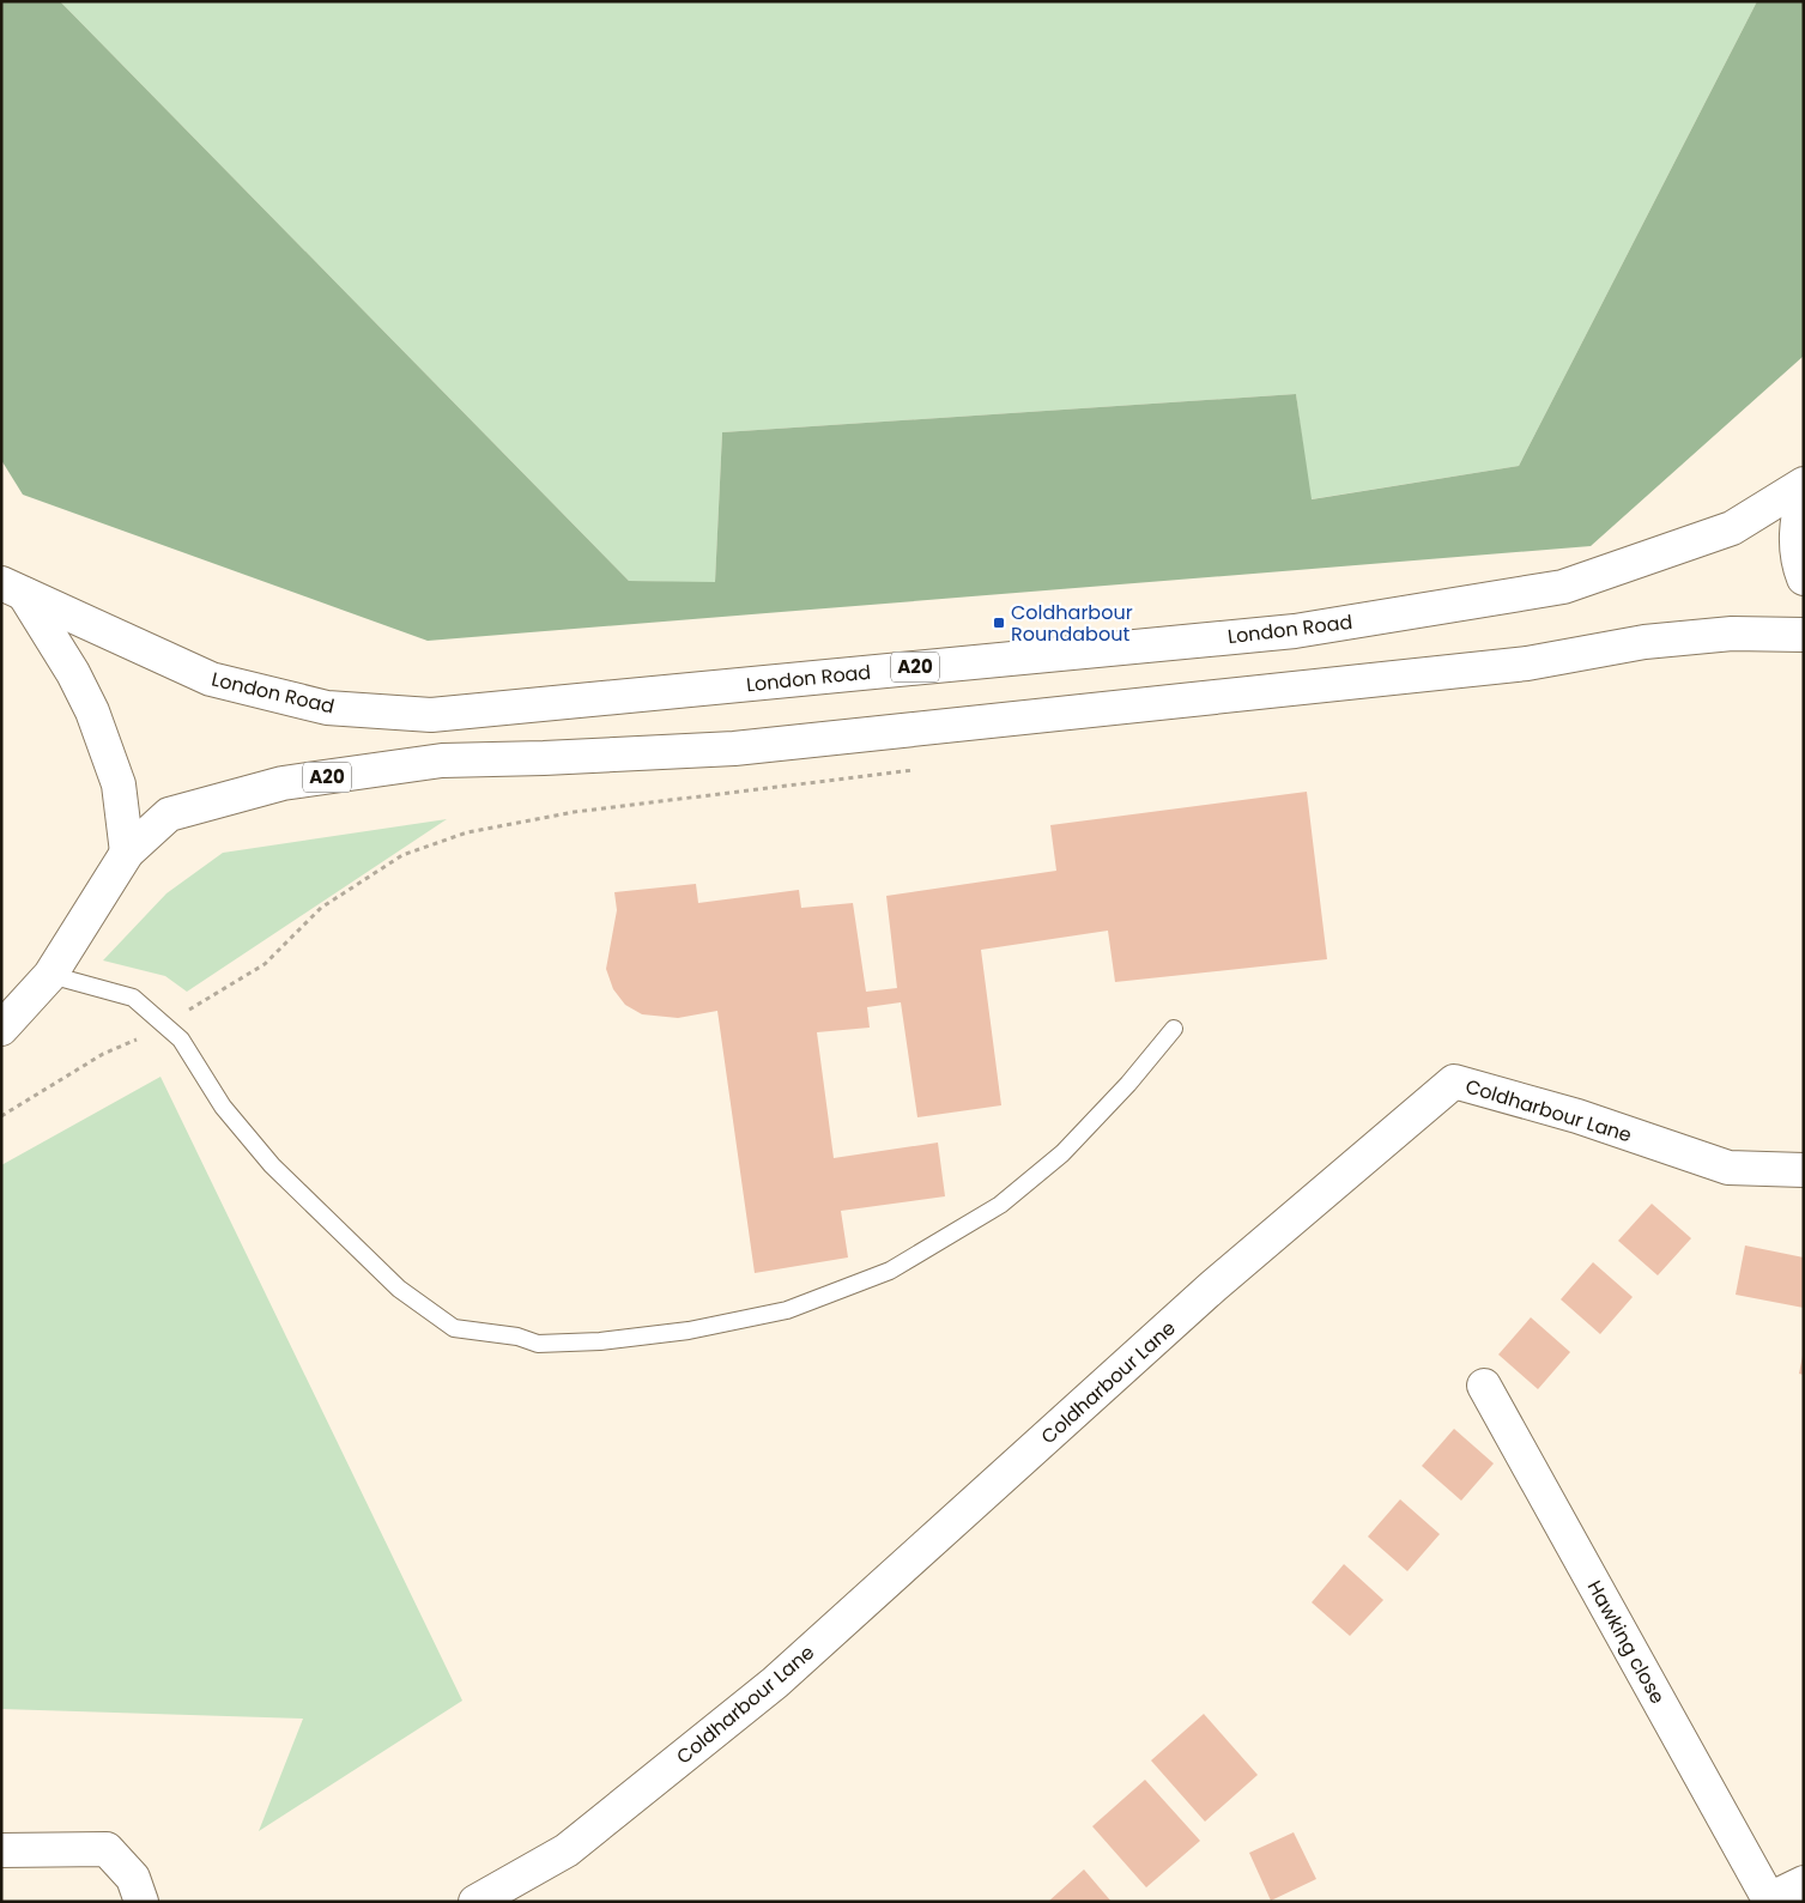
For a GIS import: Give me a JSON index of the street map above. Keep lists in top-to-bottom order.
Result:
{
  "streets": {
    "main road": [
      "London Road",
      "A20",
      "Coldharbour Lane",
      "Hawking close"
    ]
  },
  "places": {
    "transit": ["Coldharbour Roundabout"]
  }
}
